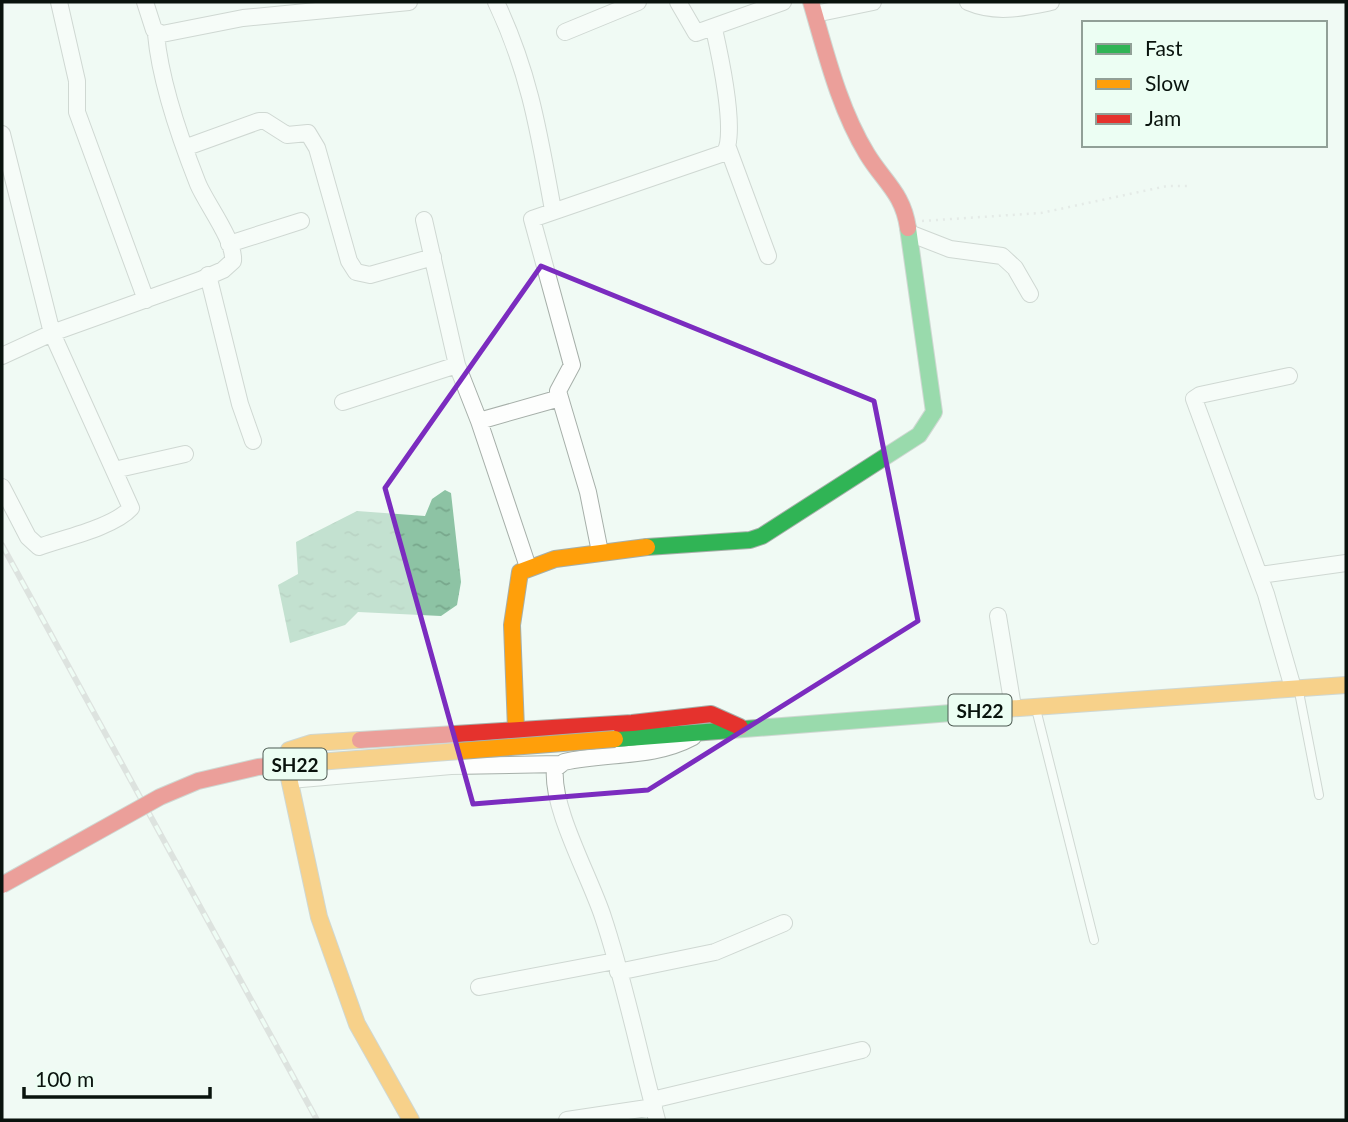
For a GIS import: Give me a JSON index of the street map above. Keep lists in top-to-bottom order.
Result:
{
  "streets": {
    "street": ["SH22"]
  },
  "legend": ["Fast", "Slow", "Jam"],
  "scale_bar": "100 m"
}
